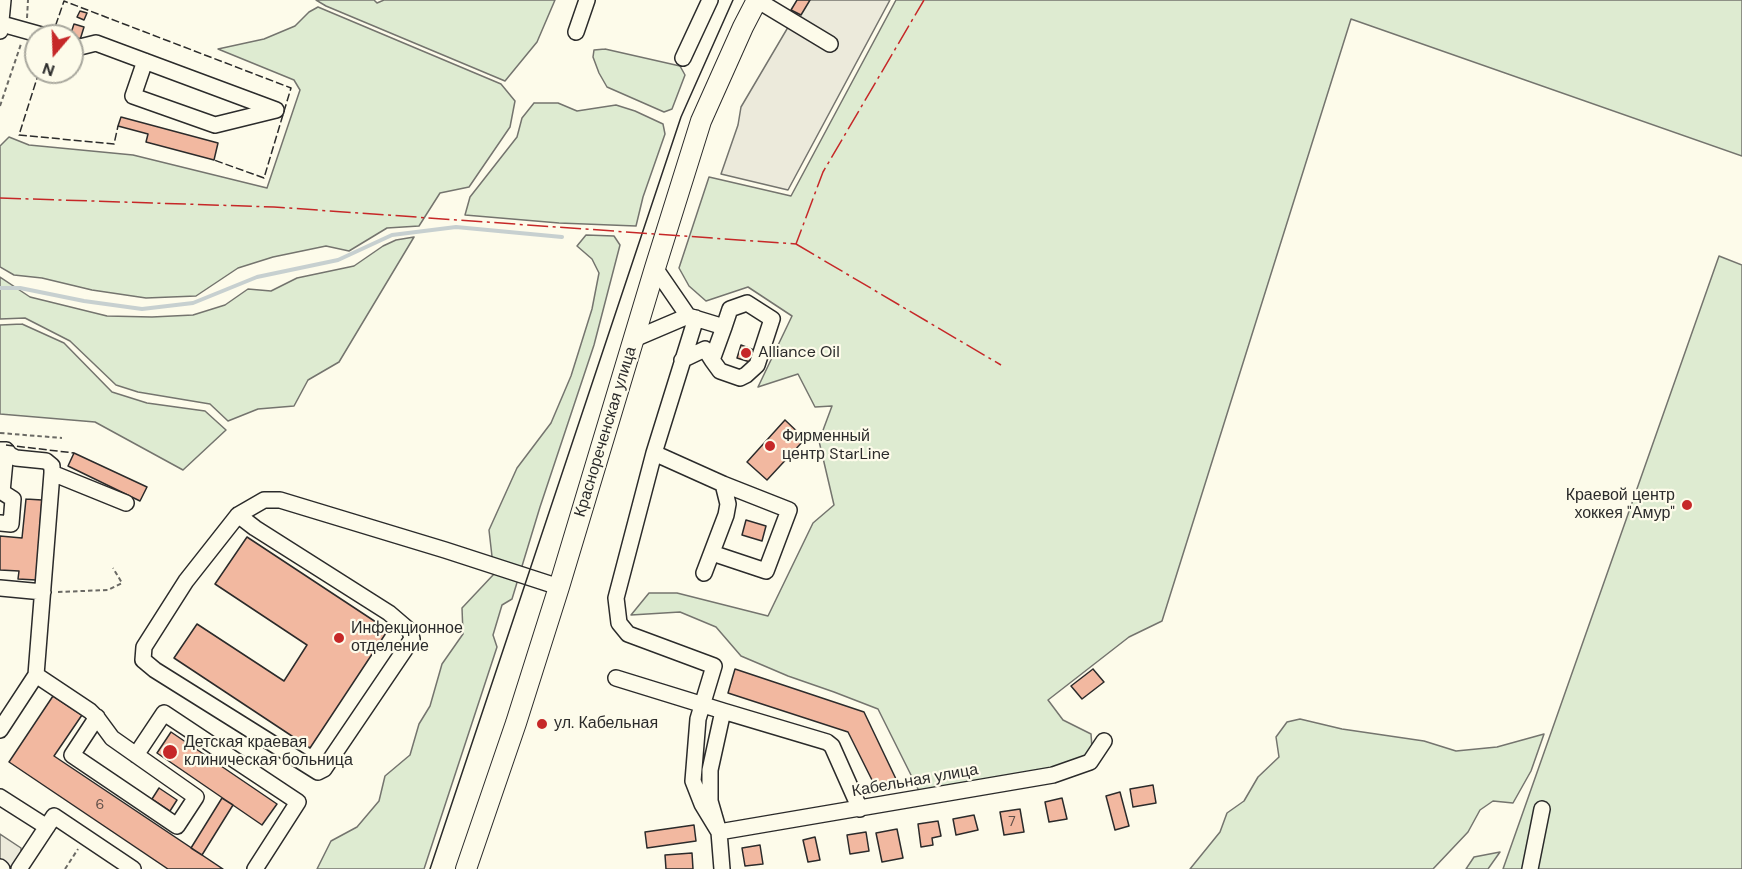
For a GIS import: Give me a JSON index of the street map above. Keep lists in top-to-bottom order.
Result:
{
  "streets": {
    "main road": ["Краснореченская улица"],
    "street": ["Кабельная улица"]
  },
  "places": [
    "Alliance Oil",
    "Фирменный центр StarLine",
    "Краевой центр хоккея \"Амур\"",
    "Инфекционное отделение",
    "ул. Кабельная",
    "Детская краевая клиническая больница"
  ],
  "house_numbers": ["6", "7"],
  "north": "bottom"
}
